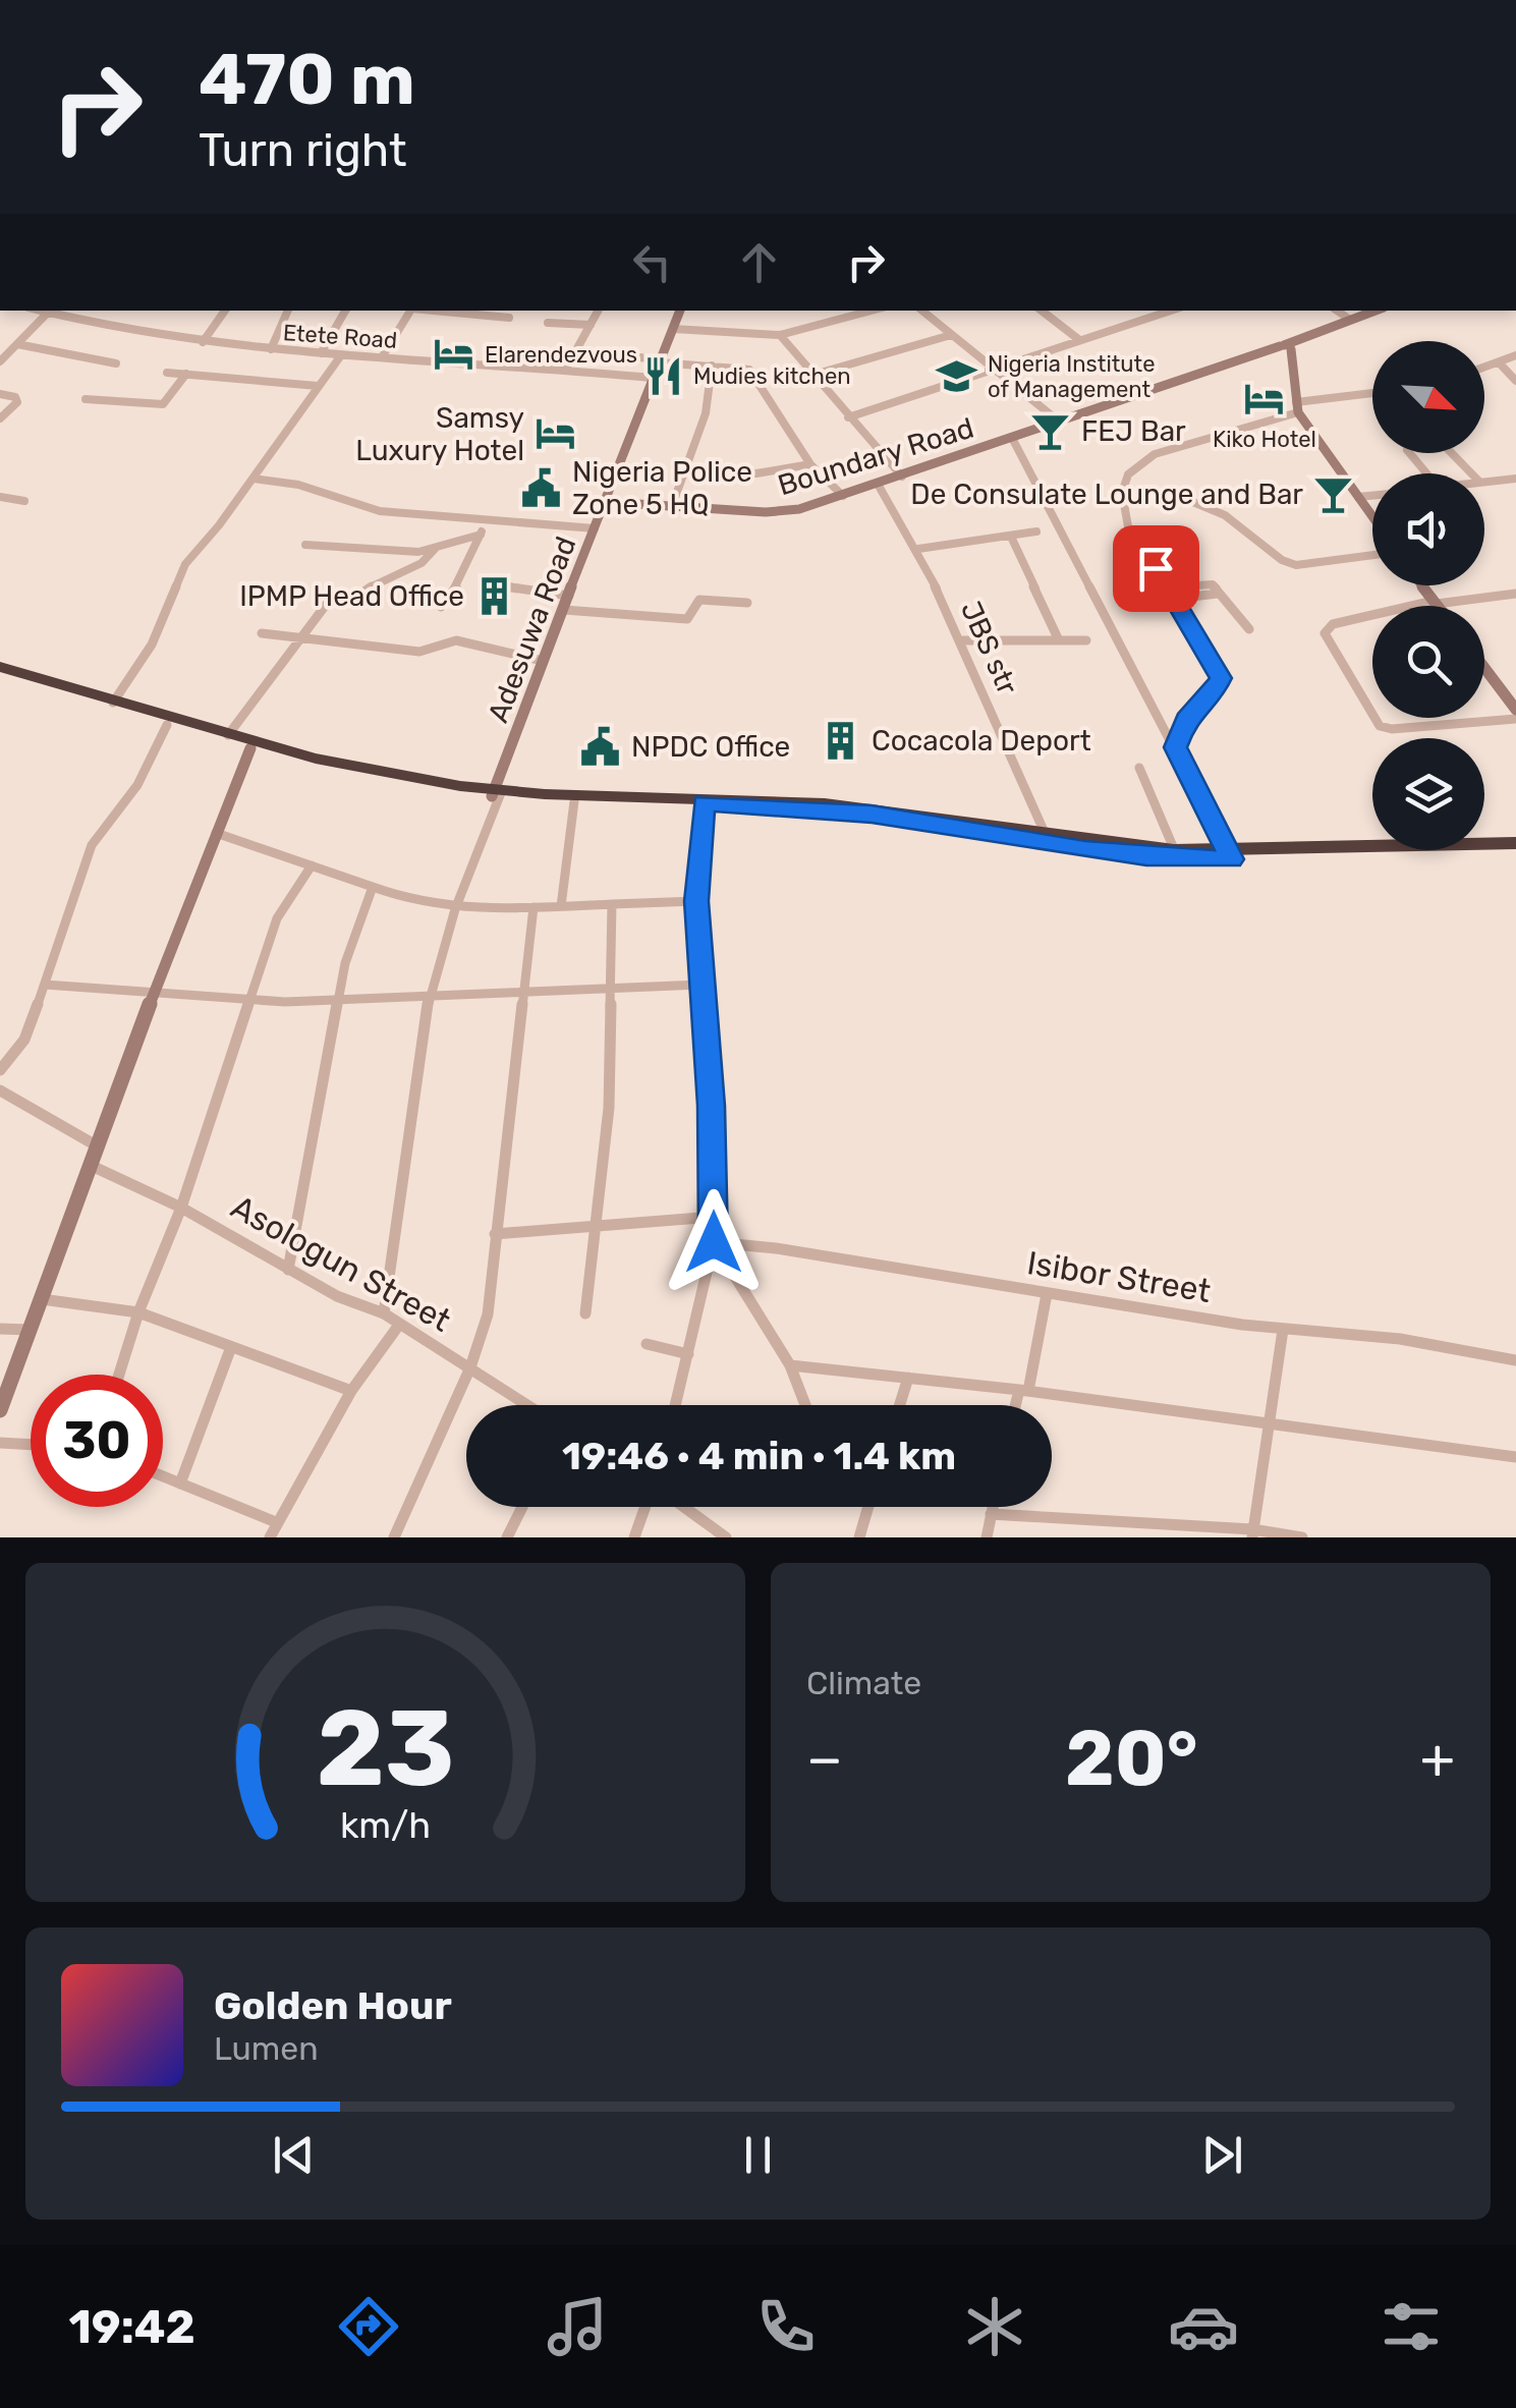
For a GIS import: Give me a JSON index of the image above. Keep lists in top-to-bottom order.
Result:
{
  "streets": {
    "street": [
      "Etete Road",
      "Boundary Road",
      "Adesuwa Road",
      "JBS str",
      "Asologun Street",
      "Isibor Street"
    ]
  },
  "crossings": [
    ["Etete Road", "Adesuwa Road"],
    ["Boundary Road", "Adesuwa Road"],
    ["Boundary Road", "JBS str"]
  ],
  "places": {
    "hotel": ["Elarendezvous", "Kiko Hotel", "Samsy Luxury Hotel"],
    "restaurant": ["Mudies kitchen"],
    "school or university": ["Nigeria Institute of Management"],
    "bar": ["FEJ Bar", "De Consulate Lounge and Bar"],
    "public building": ["Nigeria Police Zone 5 HQ", "NPDC Office"],
    "building": ["IPMP Head Office", "Cocacola Deport"]
  },
  "north": "bottom right",
  "page": {
    "turn": ["470 m", "Turn right"],
    "limit": "30",
    "trip": "19:46 · 4 min · 1.4 km",
    "tile": "Climate",
    "heat": ["−", "20°", "+"],
    "song": ["Golden Hour", "Lumen"],
    "tabs": "19:42",
    "gauge": ["23", "km/h"]
  }
}
